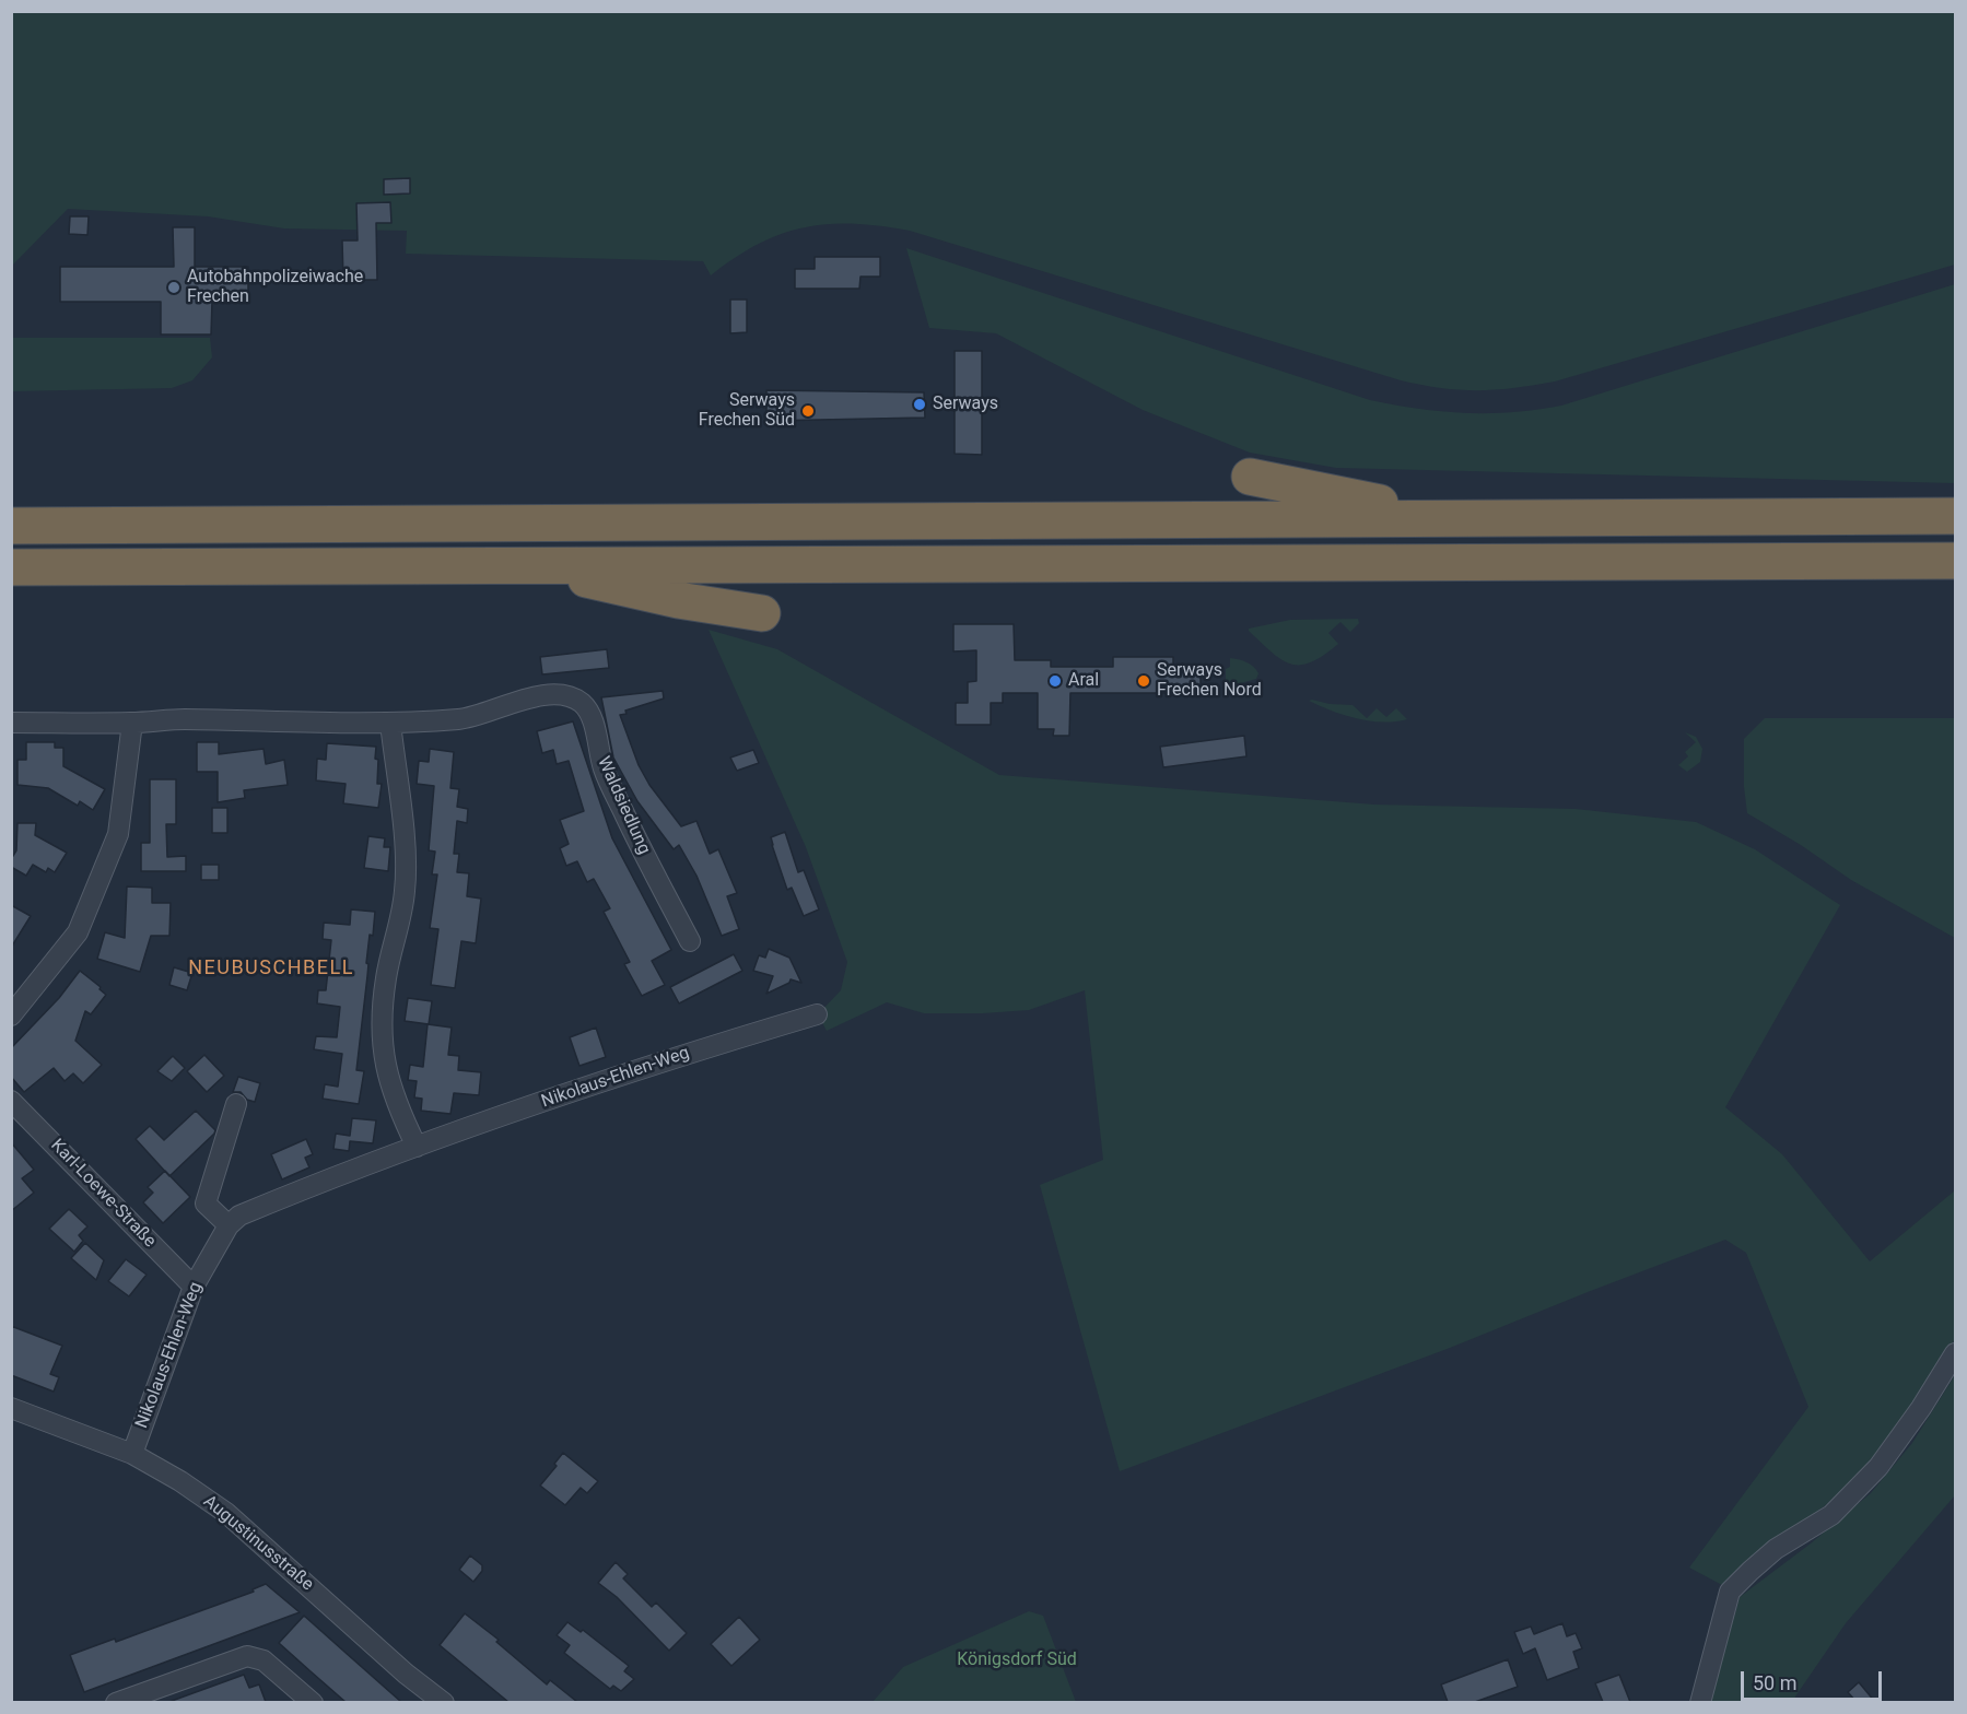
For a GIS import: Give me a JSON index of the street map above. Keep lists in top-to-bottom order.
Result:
{
  "streets": {
    "street": [
      "Waldsiedlung",
      "Nikolaus-Ehlen-Weg",
      "Karl-Loewe-Straße",
      "Augustinusstraße"
    ]
  },
  "crossings": [
    ["Nikolaus-Ehlen-Weg", "Karl-Loewe-Straße"],
    ["Nikolaus-Ehlen-Weg", "Augustinusstraße"]
  ],
  "districts": ["NEUBUSCHBELL"],
  "parks": ["Königsdorf Süd"],
  "places": [
    "Autobahnpolizeiwache Frechen",
    "Serways",
    "Serways Frechen Süd",
    "Aral",
    "Serways Frechen Nord"
  ],
  "scale_bar": "50 m"
}
